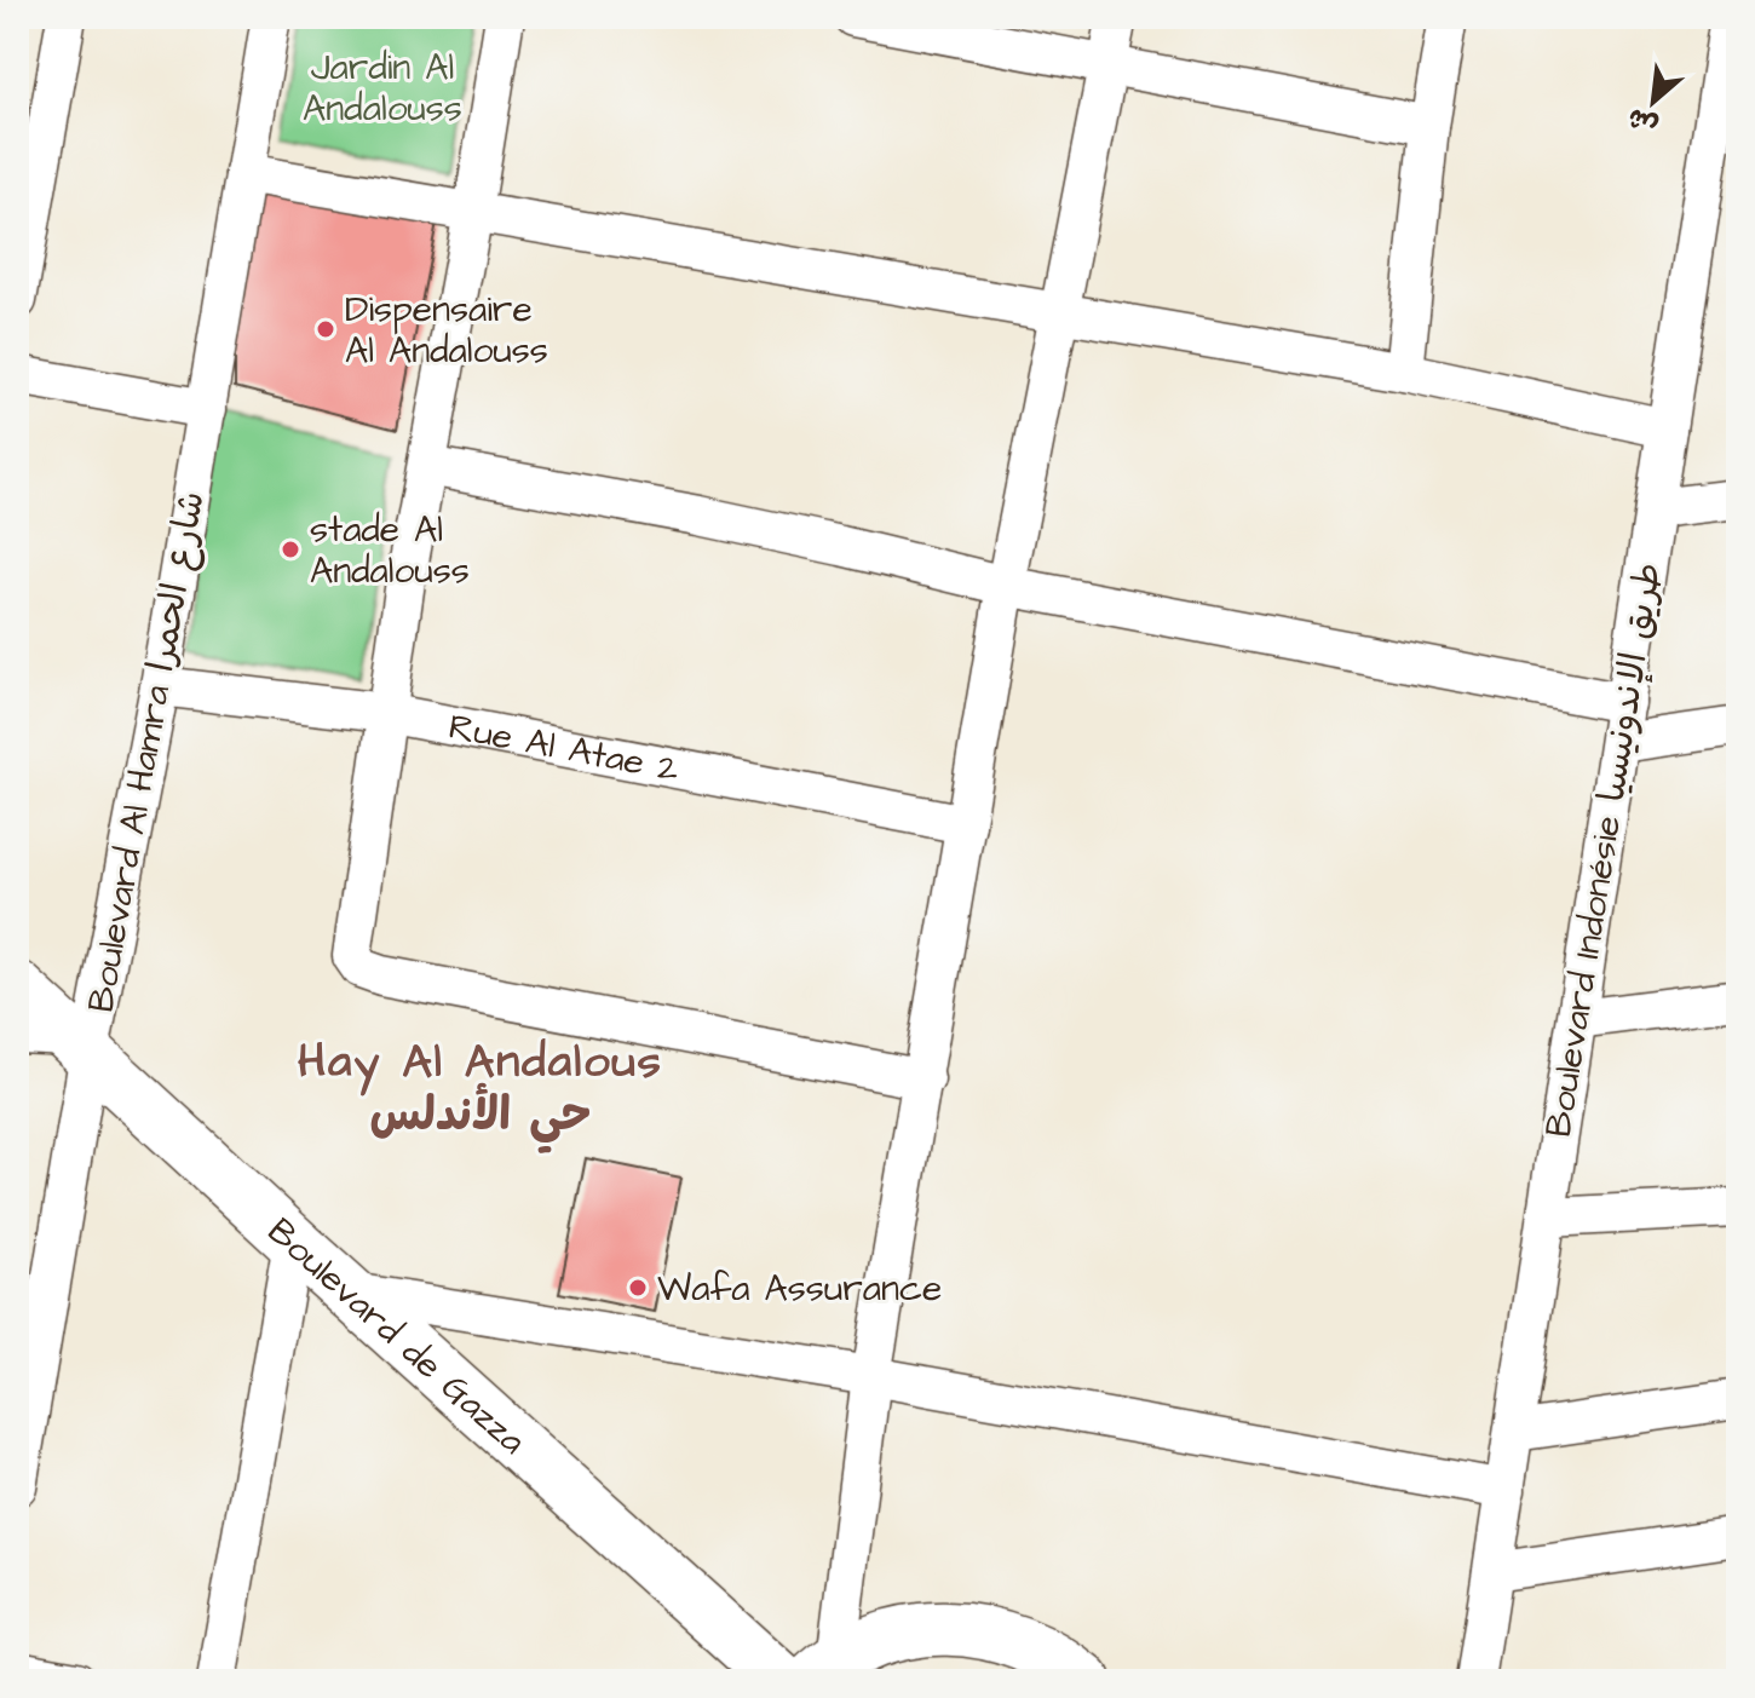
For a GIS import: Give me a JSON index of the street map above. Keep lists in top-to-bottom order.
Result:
{
  "streets": {
    "street": [
      "Rue Al Atae 2",
      "Boulevard Al Hamra شارع الحمرا",
      "Boulevard Indonésie طريق الإندونيسيا",
      "Boulevard de Gazza"
    ]
  },
  "crossings": [
    ["Rue Al Atae 2", "Boulevard Al Hamra شارع الحمرا"],
    ["Boulevard Al Hamra شارع الحمرا", "Boulevard de Gazza"]
  ],
  "districts": ["Hay Al Andalous حي الأندلس"],
  "parks": ["Jardin Al Andalouss"],
  "places": ["Dispensaire Al Andalouss", "stade Al Andalouss", "Wafa Assurance"],
  "north": "bottom left"
}
